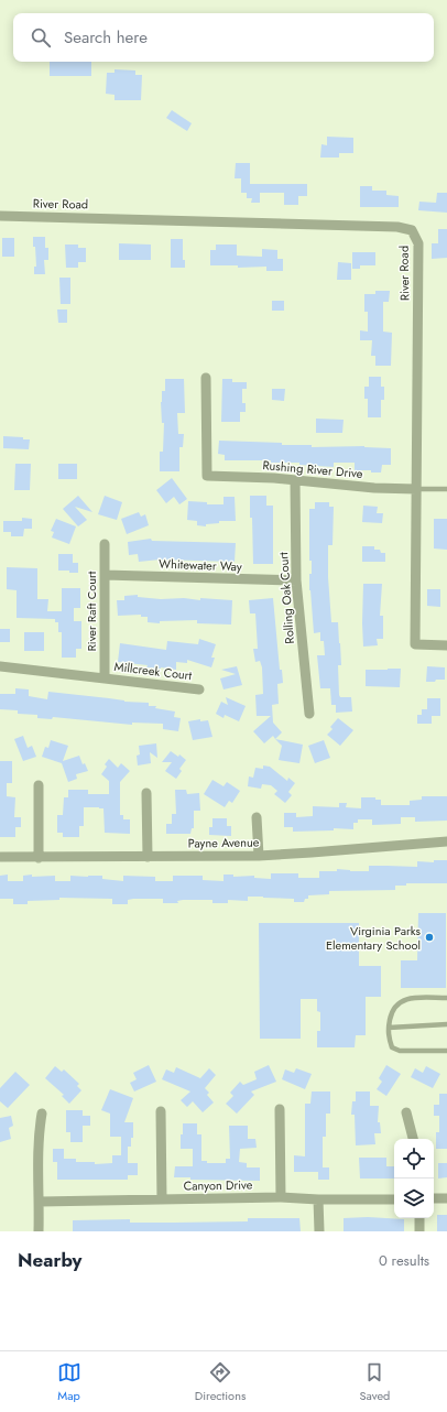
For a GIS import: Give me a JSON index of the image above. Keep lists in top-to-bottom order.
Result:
{
  "streets": {
    "street": [
      "River Road",
      "Rushing River Drive",
      "Whitewater Way",
      "Rolling Oak Court",
      "River Raft Court",
      "Millcreek Court",
      "Payne Avenue",
      "Canyon Drive"
    ]
  },
  "crossings": [
    ["River Road", "Rushing River Drive"],
    ["Rushing River Drive", "Rolling Oak Court"],
    ["Whitewater Way", "Rolling Oak Court"],
    ["Whitewater Way", "River Raft Court"],
    ["River Raft Court", "Millcreek Court"]
  ],
  "places": ["Virginia Parks Elementary School"],
  "page": {
    "search": "Search here",
    "heading": ["Nearby", "0 results"],
    "nav": ["Map", "Directions", "Saved"]
  }
}
